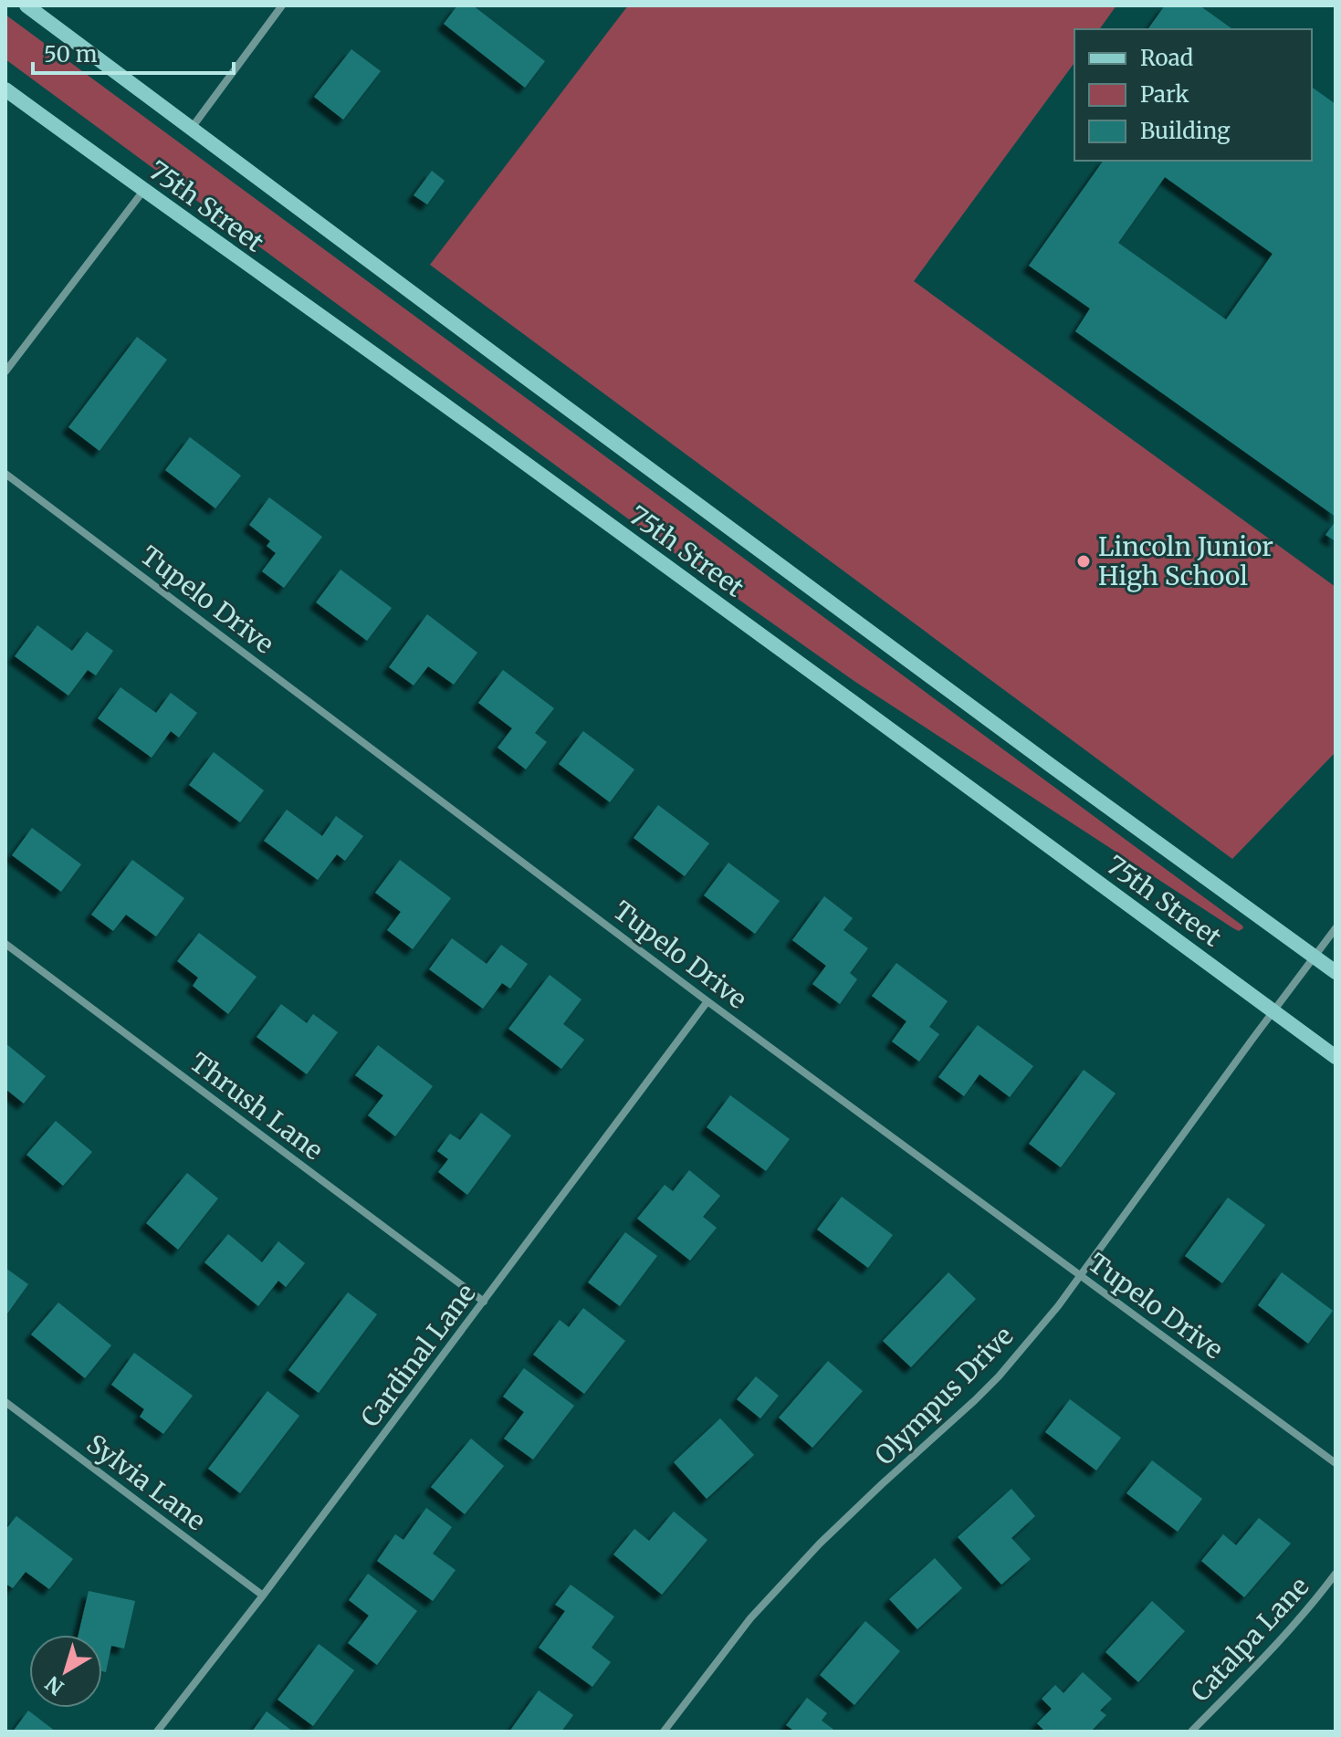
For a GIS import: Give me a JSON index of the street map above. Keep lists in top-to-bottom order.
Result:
{
  "streets": {
    "main road": ["75th Street"],
    "street": [
      "Tupelo Drive",
      "Thrush Lane",
      "Cardinal Lane",
      "Olympus Drive",
      "Sylvia Lane",
      "Catalpa Lane"
    ]
  },
  "crossings": [
    ["75th Street", "Olympus Drive"],
    ["Tupelo Drive", "Cardinal Lane"],
    ["Tupelo Drive", "Olympus Drive"],
    ["Thrush Lane", "Cardinal Lane"],
    ["Cardinal Lane", "Sylvia Lane"]
  ],
  "places": ["Lincoln Junior High School"],
  "legend": ["Road", "Park", "Building"],
  "scale_bar": "50 m",
  "north": "bottom left"
}
